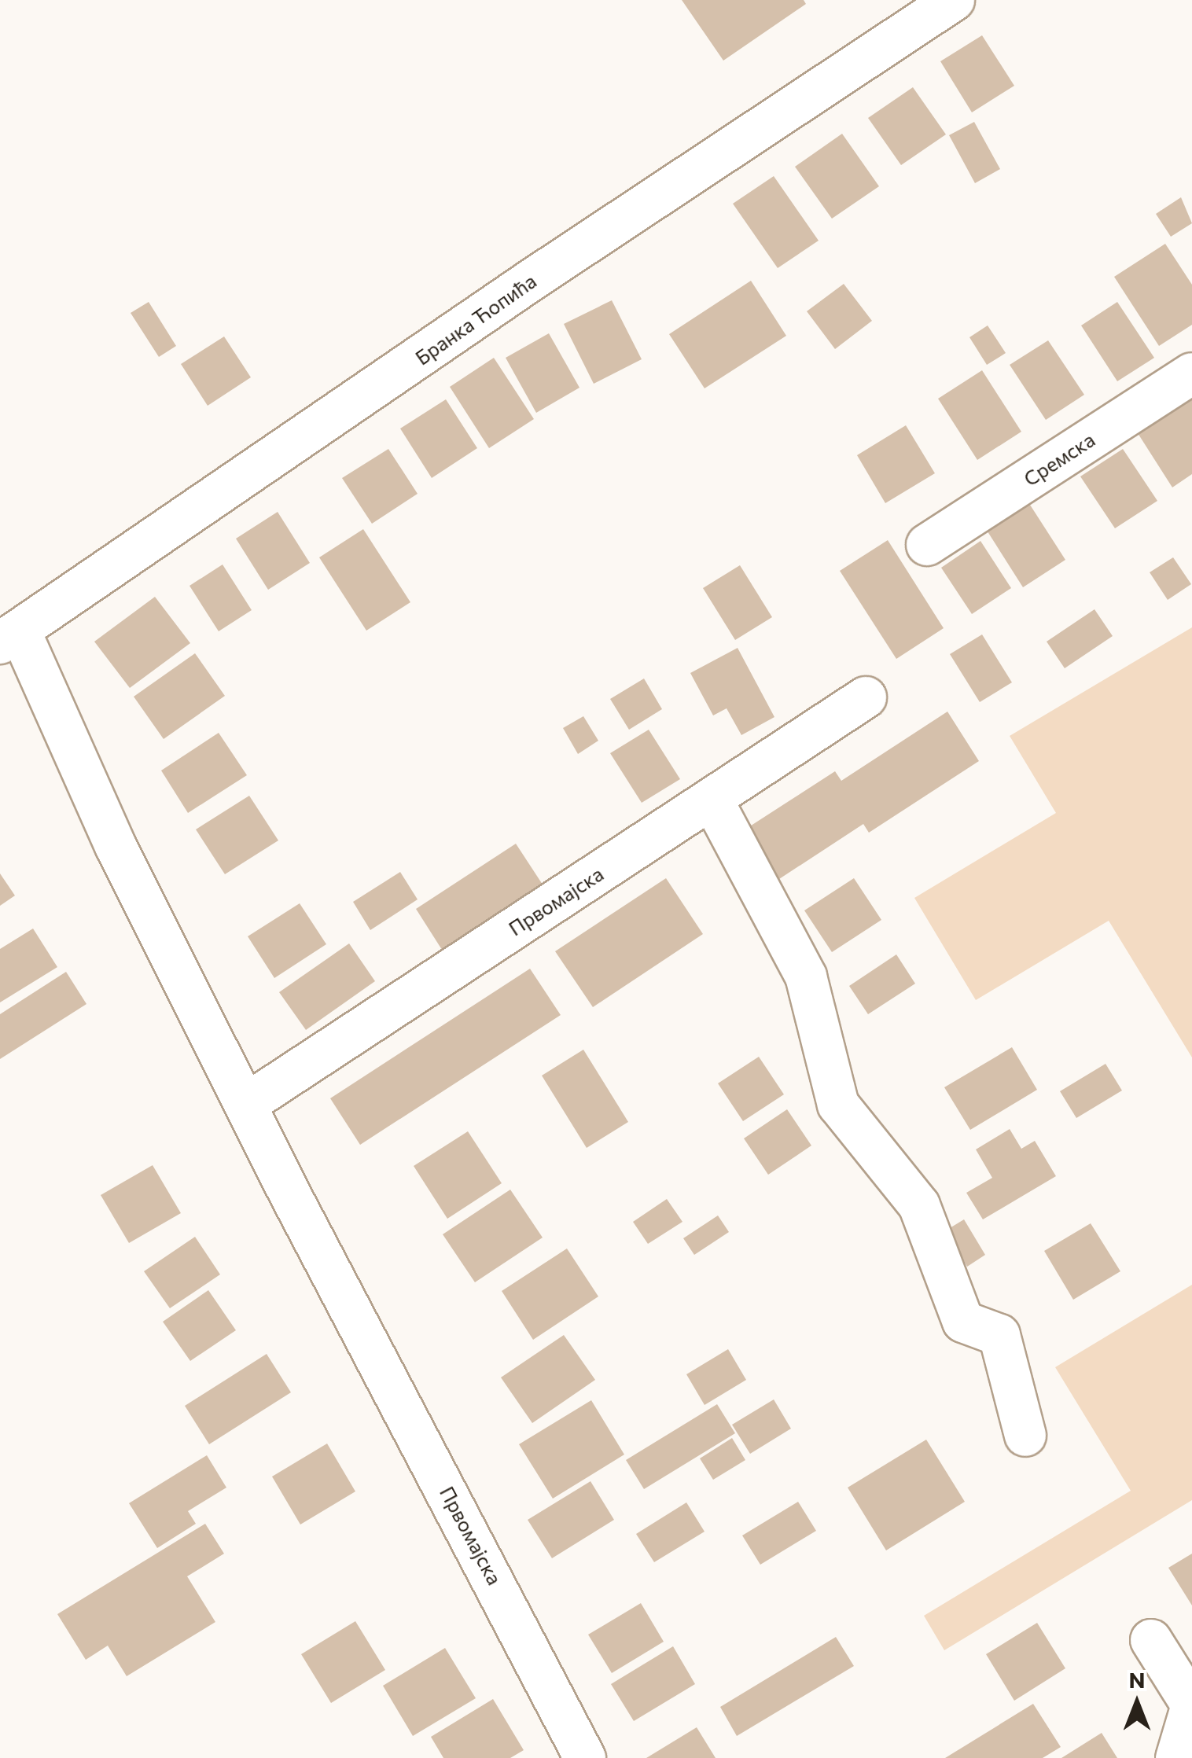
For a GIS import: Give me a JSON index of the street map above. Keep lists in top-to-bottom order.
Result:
{
  "streets": {
    "street": ["Бранка Ћопића", "Сремска", "Првомајска"]
  },
  "crossings": [
    ["Бранка Ћопића", "Првомајска"]
  ],
  "north": "top"
}
